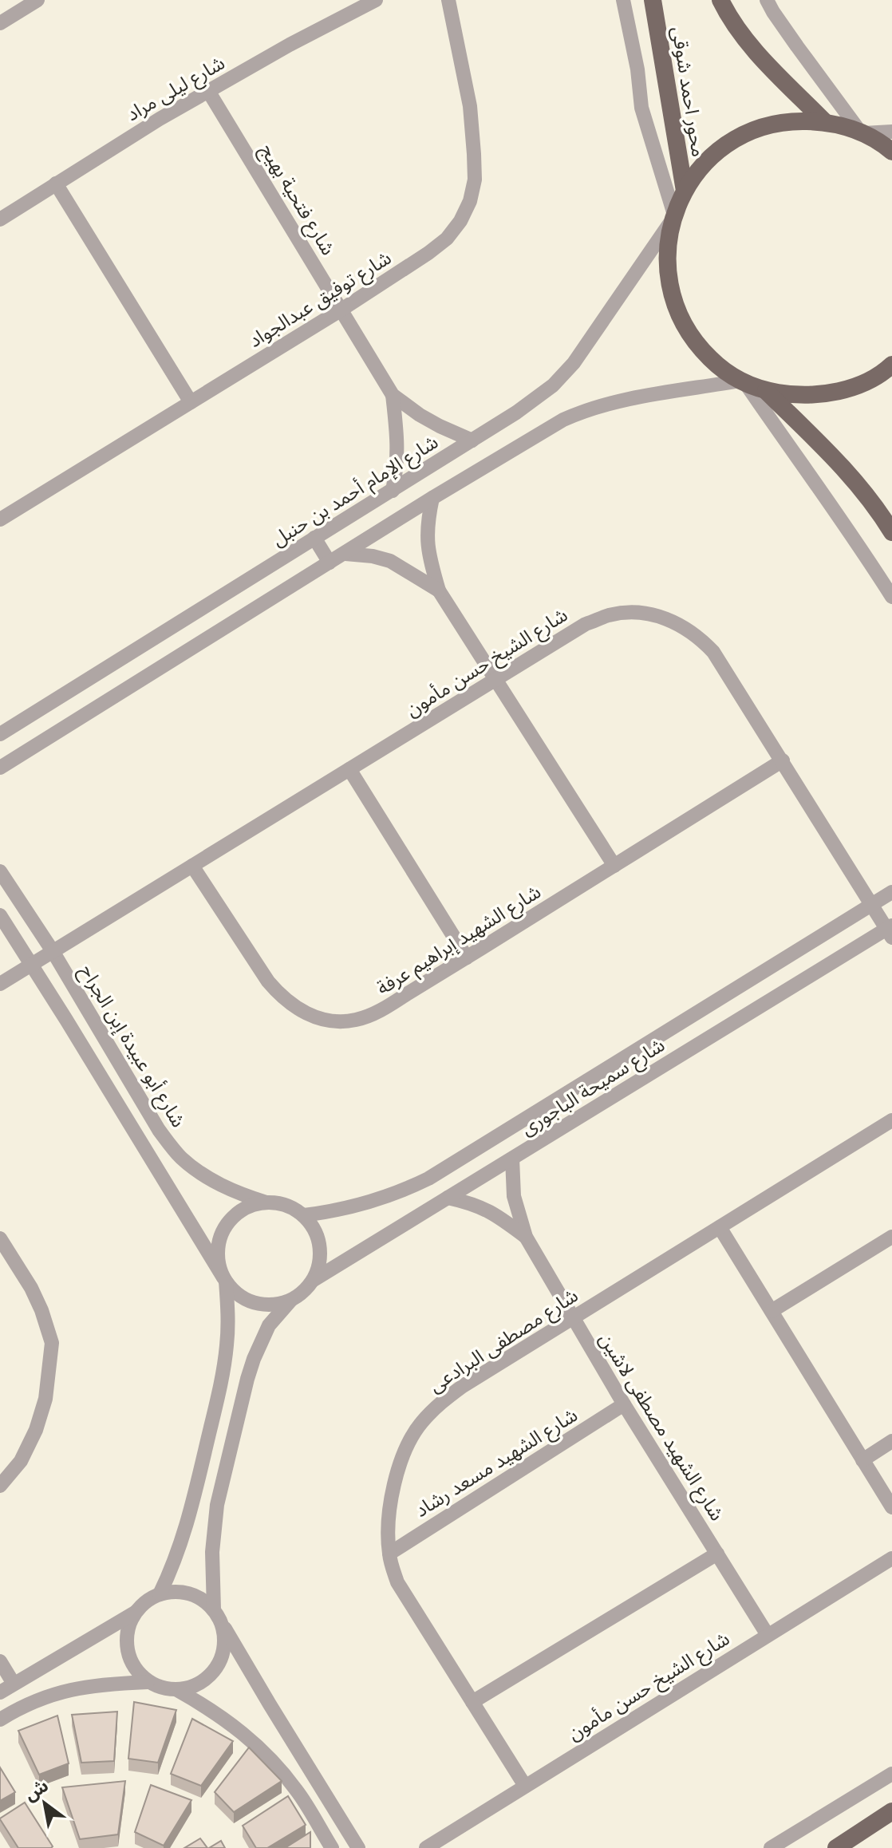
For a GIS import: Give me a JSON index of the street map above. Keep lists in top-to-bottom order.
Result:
{
  "streets": {
    "main road": ["محور احمد شوقى"],
    "street": [
      "شارع ليلى مراد",
      "شارع فتحية بهيج",
      "شارع توفيق عبدالجواد",
      "شارع الإمام أحمد بن حنبل",
      "شارع الشيخ حسن مأمون",
      "شارع الشهيد إبراهيم عرفة",
      "شارع أبو عبيدة إبن الجراح",
      "شارع سميحة الباجورى",
      "شارع مصطفى البرادعى",
      "شارع الشهيد مصطفى لاشين",
      "شارع الشهيد مسعد رشاد"
    ]
  },
  "crossings": [
    ["شارع ليلى مراد", "شارع فتحية بهيج"],
    ["شارع فتحية بهيج", "شارع توفيق عبدالجواد"],
    ["شارع فتحية بهيج", "شارع الإمام أحمد بن حنبل"],
    ["شارع الشيخ حسن مأمون", "شارع الشهيد إبراهيم عرفة"],
    ["شارع الشيخ حسن مأمون", "شارع أبو عبيدة إبن الجراح"],
    ["شارع الشيخ حسن مأمون", "شارع سميحة الباجورى"],
    ["شارع الشيخ حسن مأمون", "شارع مصطفى البرادعى"],
    ["شارع الشيخ حسن مأمون", "شارع الشهيد مصطفى لاشين"],
    ["شارع أبو عبيدة إبن الجراح", "شارع سميحة الباجورى"],
    ["شارع سميحة الباجورى", "شارع الشهيد مصطفى لاشين"],
    ["شارع مصطفى البرادعى", "شارع الشهيد مصطفى لاشين"],
    ["شارع مصطفى البرادعى", "شارع الشهيد مسعد رشاد"],
    ["شارع الشهيد مصطفى لاشين", "شارع الشهيد مسعد رشاد"]
  ],
  "north": "top left"
}
